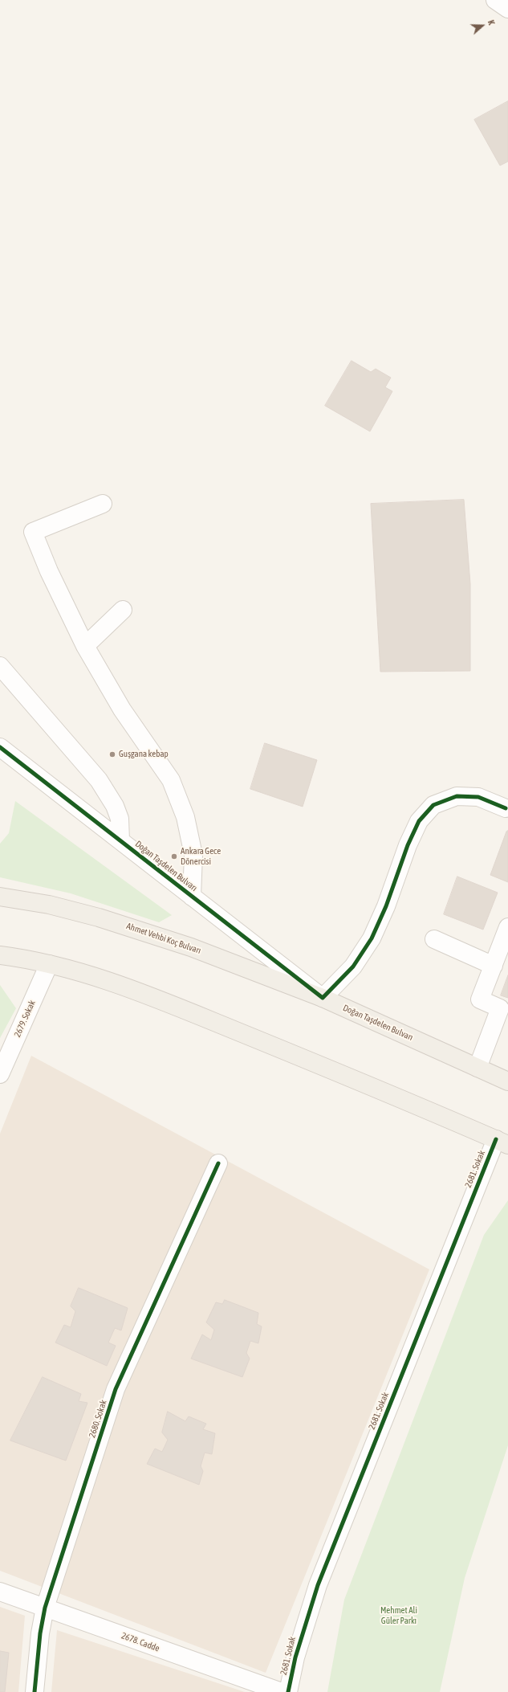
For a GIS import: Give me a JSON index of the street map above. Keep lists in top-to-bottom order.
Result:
{
  "streets": {
    "main road": ["Doğan Taşdelen Bulvarı", "Ahmet Vehbi Koç Bulvarı"],
    "street": [
      "2679. Sokak",
      "2681. Sokak",
      "2680. Sokak",
      "2678. Cadde"
    ]
  },
  "crossings": [
    ["Doğan Taşdelen Bulvarı", "Ahmet Vehbi Koç Bulvarı"],
    ["2680. Sokak", "2678. Cadde"]
  ],
  "parks": ["Mehmet Ali Güler Parkı"],
  "places": ["Guşgana kebap", "Ankara Gece Dönercisi"],
  "north": "right"
}
